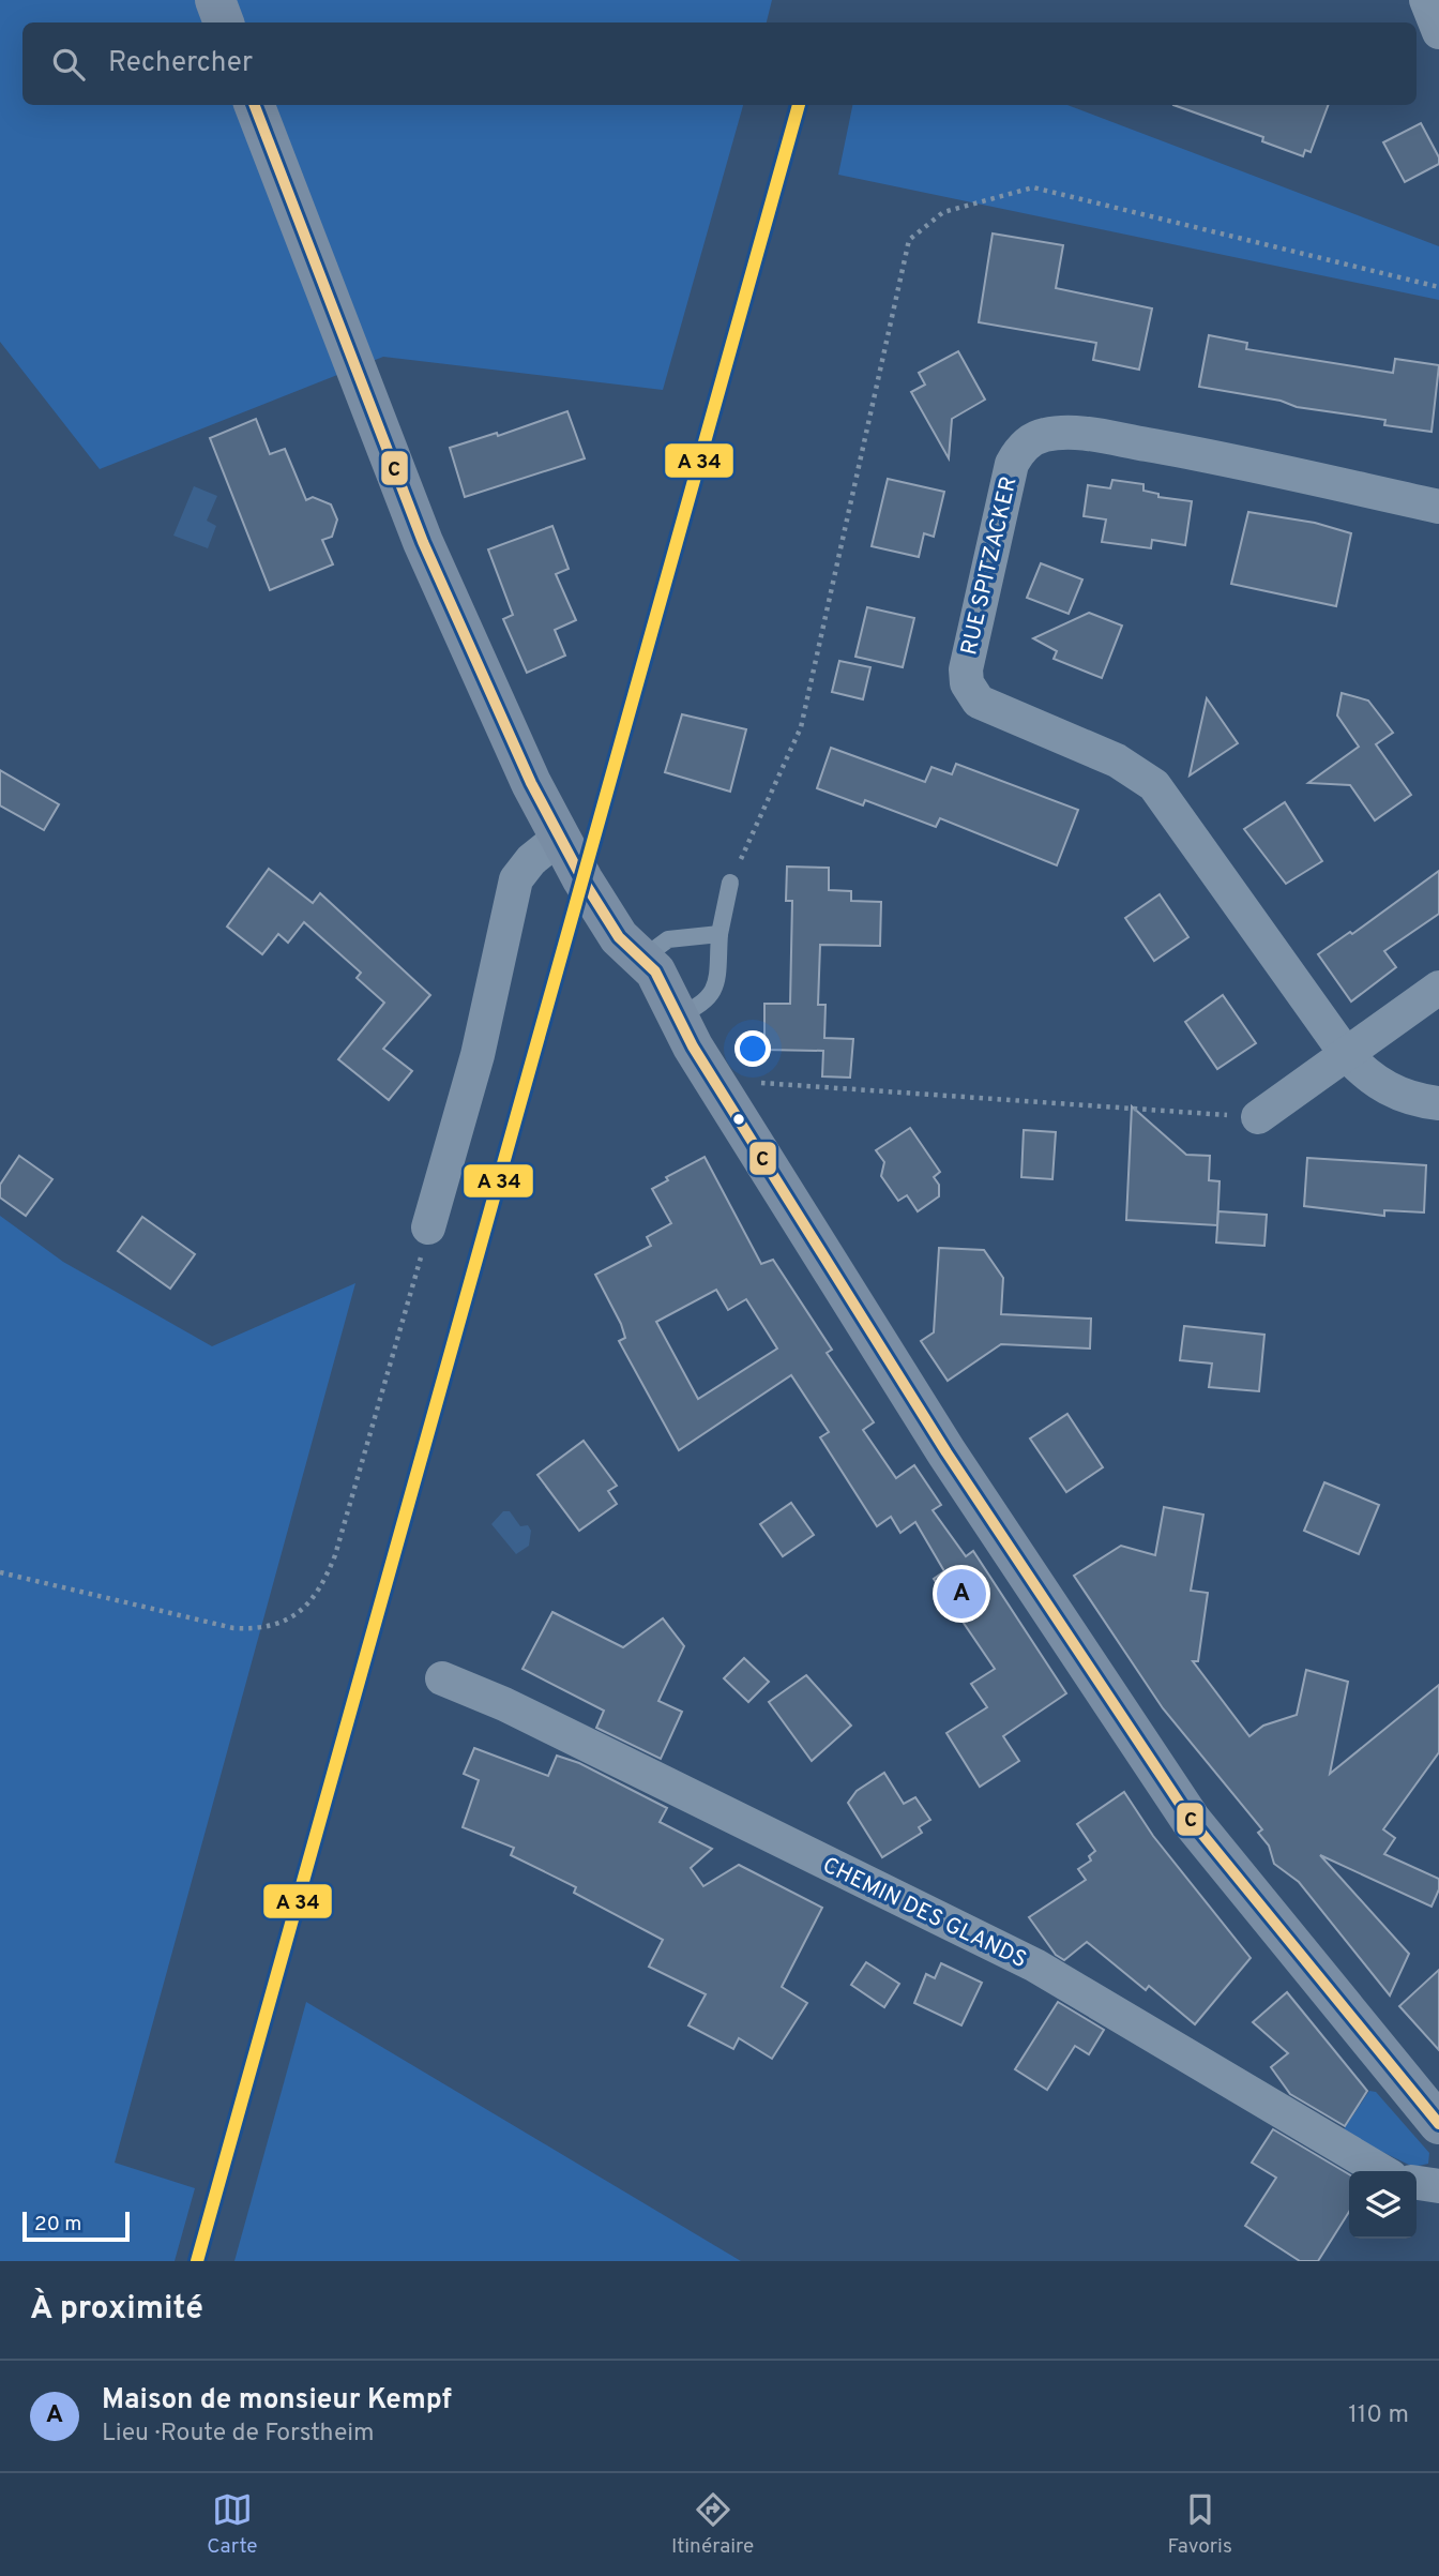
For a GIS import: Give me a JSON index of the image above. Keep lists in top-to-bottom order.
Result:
{
  "streets": {
    "street": ["RUE SPITZACKER", "CHEMIN DES GLANDS"]
  },
  "lines": ["transit line C"],
  "scale_bar": "20 m",
  "page": {
    "search": "Rechercher",
    "pins": "A",
    "scale": "20 m",
    "heading": "À proximité",
    "list": [
      {
        "mark": "A",
        "name": "Maison de monsieur Kempf",
        "note": "Lieu · Route de Forstheim",
        "value": "110 m"
      }
    ],
    "nav": ["Carte", "Itinéraire", "Favoris"]
  }
}
